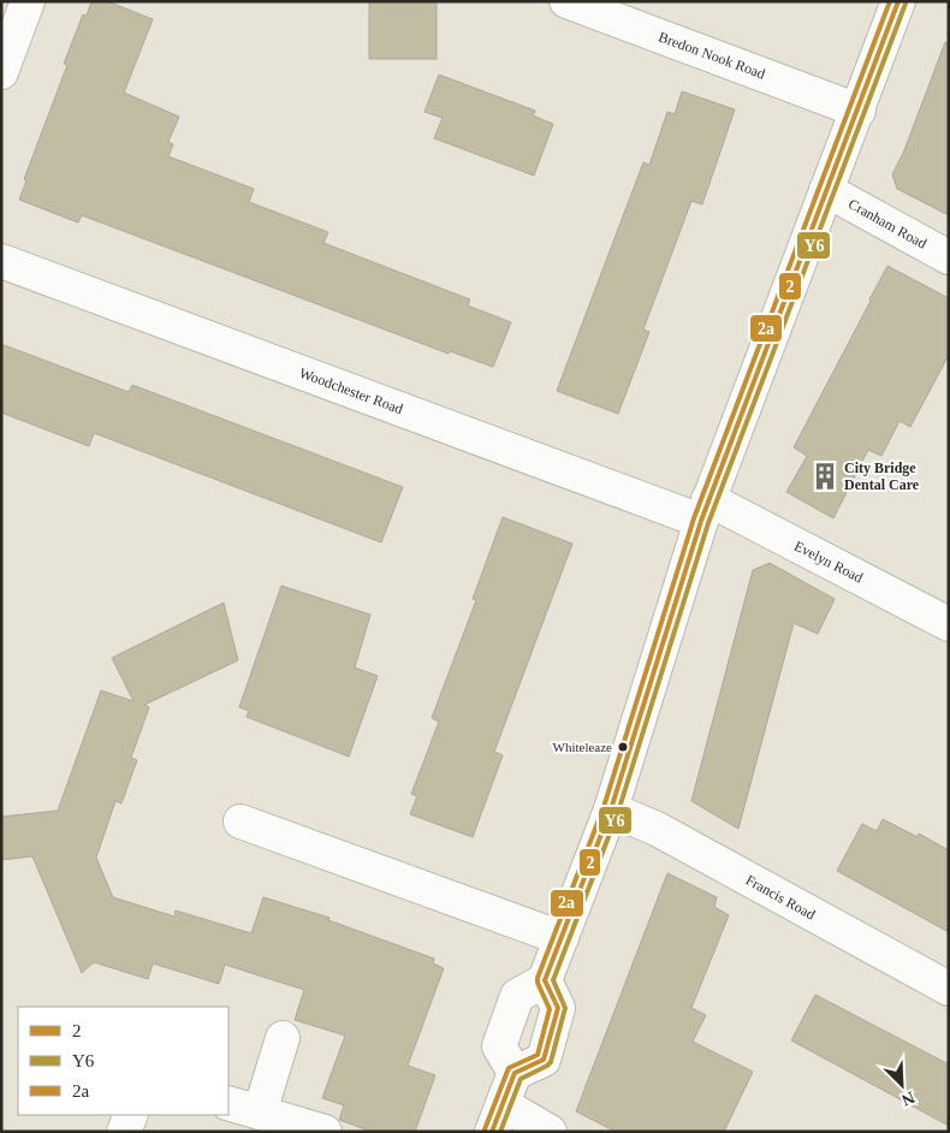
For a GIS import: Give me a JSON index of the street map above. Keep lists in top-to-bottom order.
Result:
{
  "streets": {
    "street": [
      "Bredon Nook Road",
      "Cranham Road",
      "Woodchester Road",
      "Evelyn Road",
      "Francis Road"
    ]
  },
  "crossings": [
    ["Woodchester Road", "Evelyn Road"]
  ],
  "places": {
    "building": ["City Bridge Dental Care"],
    "other": ["Whiteleaze"]
  },
  "lines": ["transit line 2", "transit line 2a", "transit line Y6"],
  "legend": ["2", "Y6", "2a"],
  "north": "bottom right"
}
